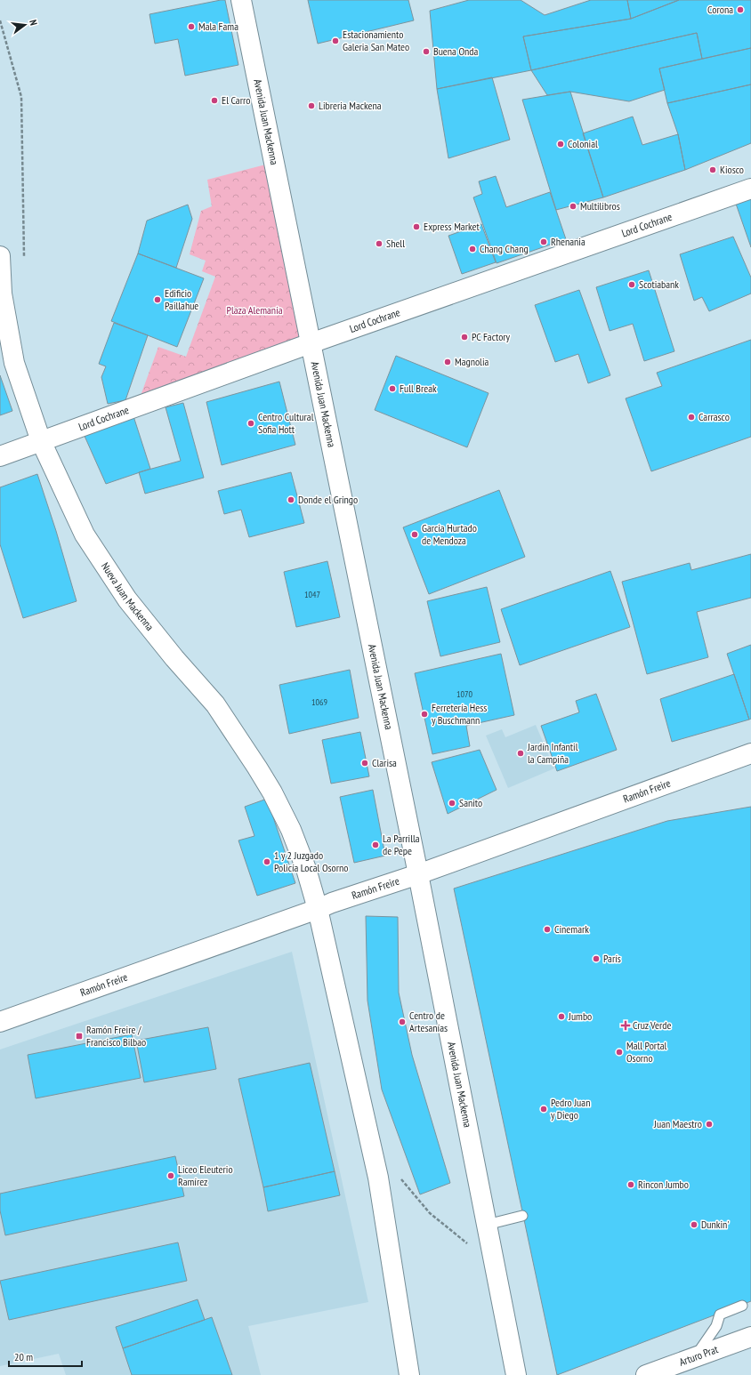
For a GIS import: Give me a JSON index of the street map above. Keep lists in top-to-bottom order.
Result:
{
  "streets": {
    "main road": [
      "Avenida Juan Mackenna",
      "Lord Cochrane",
      "Nueva Juan Mackenna",
      "Ramón Freire",
      "Arturo Prat"
    ]
  },
  "crossings": [
    ["Avenida Juan Mackenna", "Lord Cochrane"],
    ["Avenida Juan Mackenna", "Ramón Freire"],
    ["Lord Cochrane", "Nueva Juan Mackenna"],
    ["Nueva Juan Mackenna", "Ramón Freire"]
  ],
  "parks": ["Plaza Alemania"],
  "places": {
    "other": [
      "Corona",
      "Mala Fama",
      "Estacionamiento Galeria San Mateo",
      "Buena Onda",
      "El Carro",
      "Libreria Mackena",
      "Colonial",
      "Kiosco",
      "Multilibros",
      "Express Market",
      "Rhenania",
      "Shell",
      "Chang Chang",
      "Scotiabank",
      "Edificio Paillahue",
      "PC Factory",
      "Magnolia",
      "Full Break",
      "Carrasco",
      "Centro Cultural Sofia Hott",
      "Donde el Gringo",
      "Garcia Hurtado de Mendoza",
      "Ferretería Hess y Buschmann",
      "Jardín Infantil la Campiña",
      "Clarisa",
      "Sanito",
      "La Parrilla de Pepe",
      "1 y 2 Juzgado Policía Local Osorno",
      "Cinemark",
      "París",
      "Jumbo",
      "Centro de Artesanías",
      "Mall Portal Osorno",
      "Pedro Juan y Diego",
      "Juan Maestro",
      "Liceo Eleuterio Ramírez",
      "Rincon Jumbo",
      "Dunkin'"
    ],
    "health": ["Cruz Verde"],
    "transit": ["Ramón Freire / Francisco Bilbao"]
  },
  "house_numbers": ["1047", "1070", "1069"],
  "scale_bar": "20 m",
  "north": "right"
}
